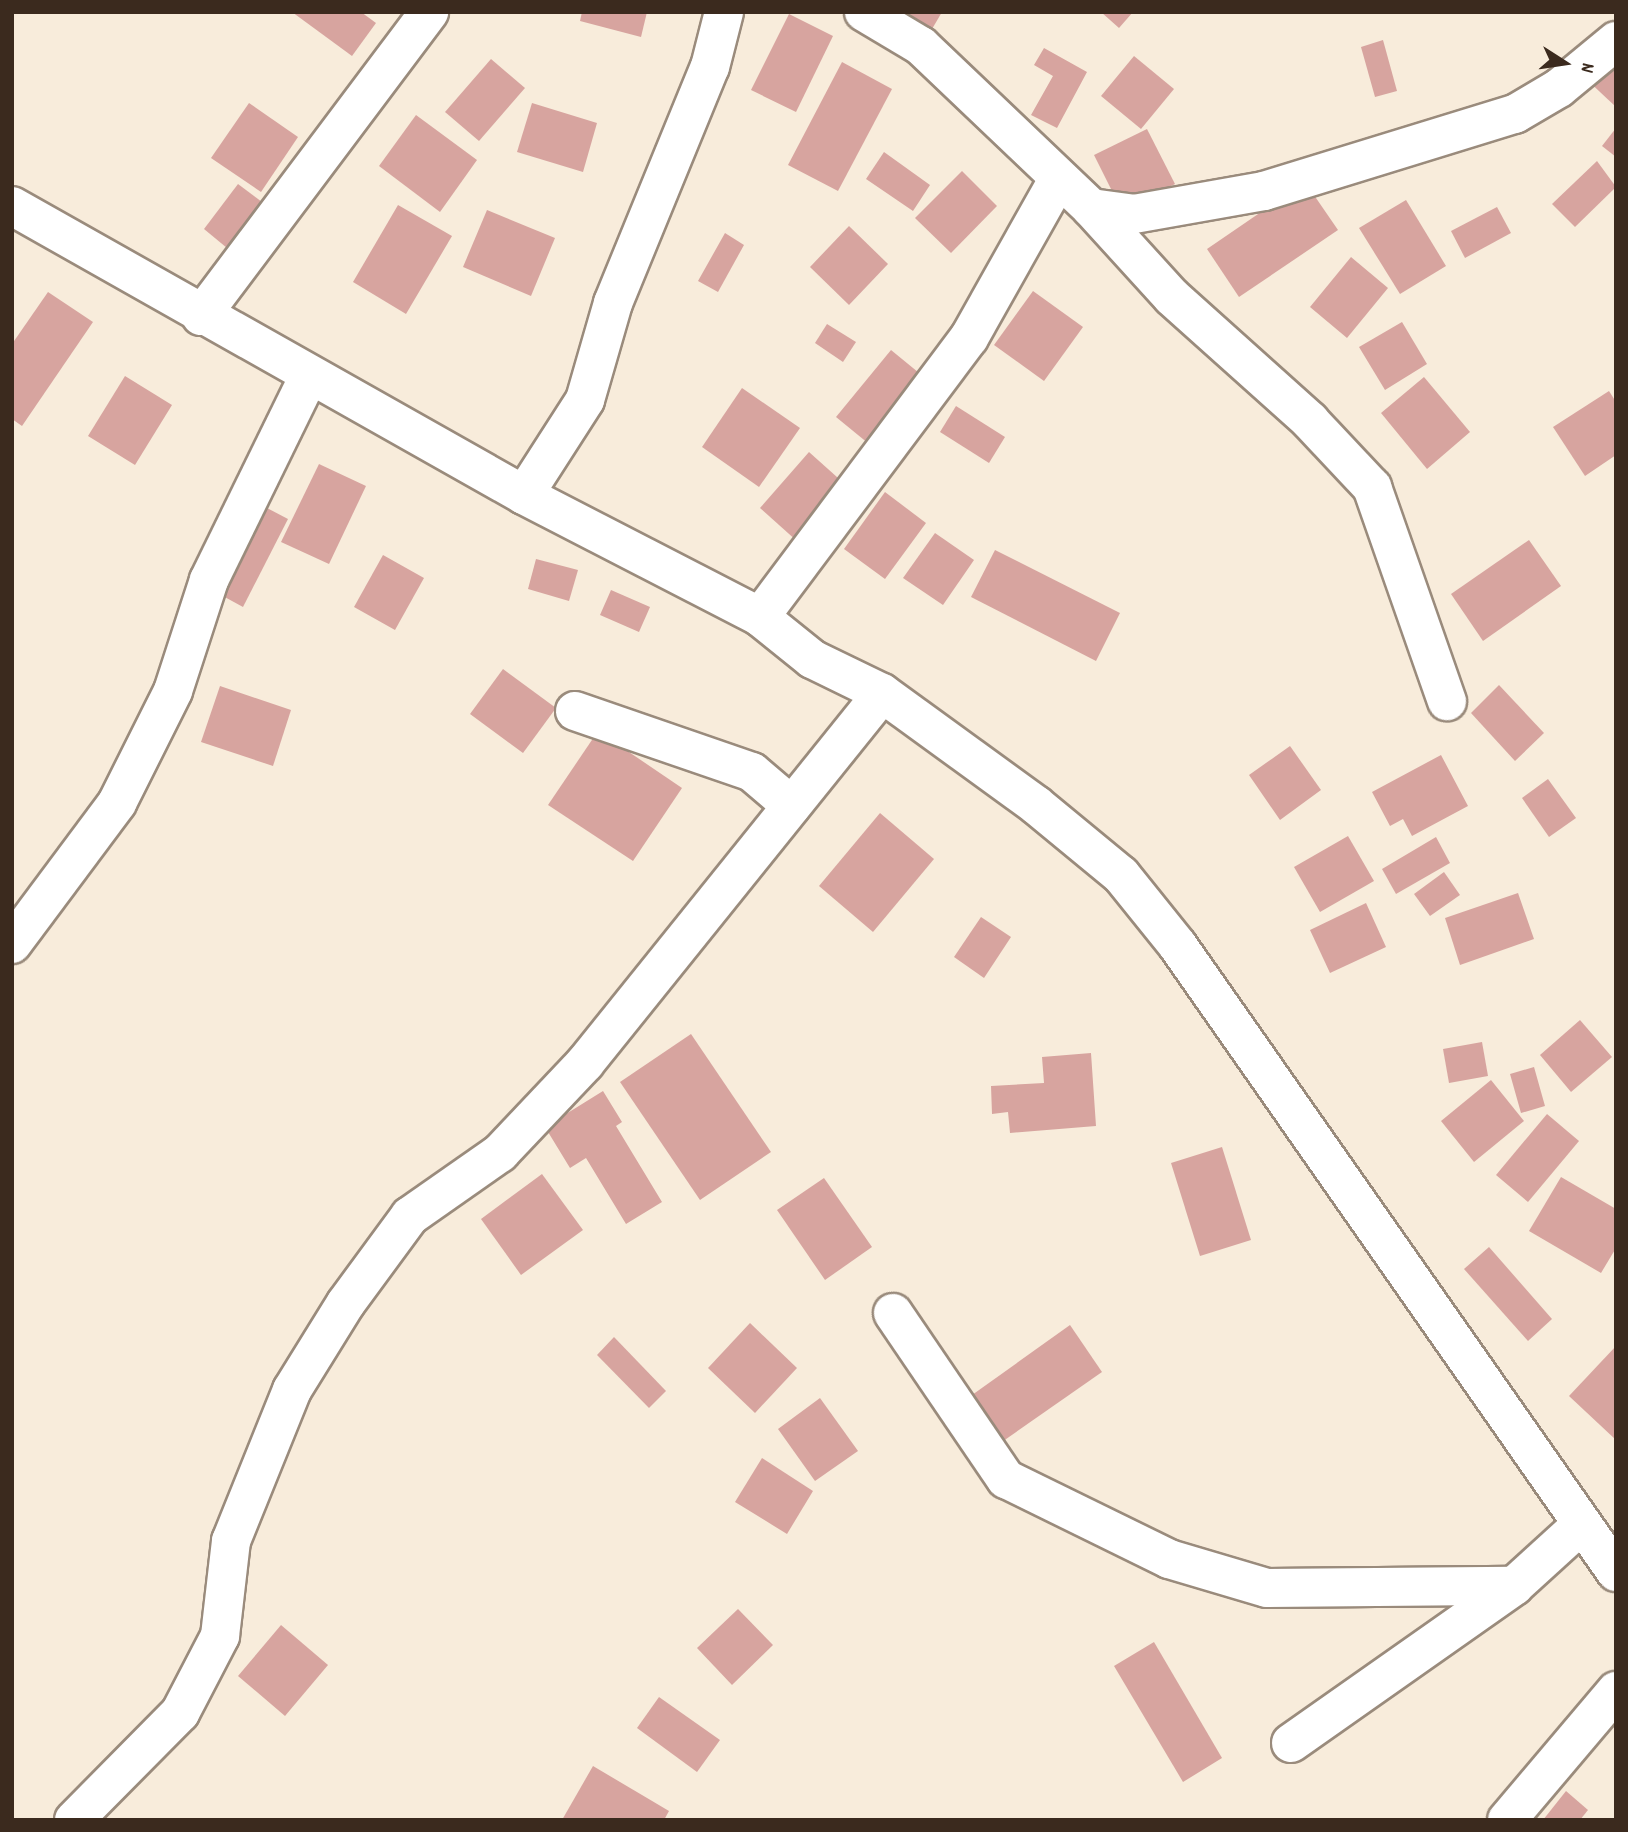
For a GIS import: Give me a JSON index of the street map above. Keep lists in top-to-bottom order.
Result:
{
  "north": "right"
}
